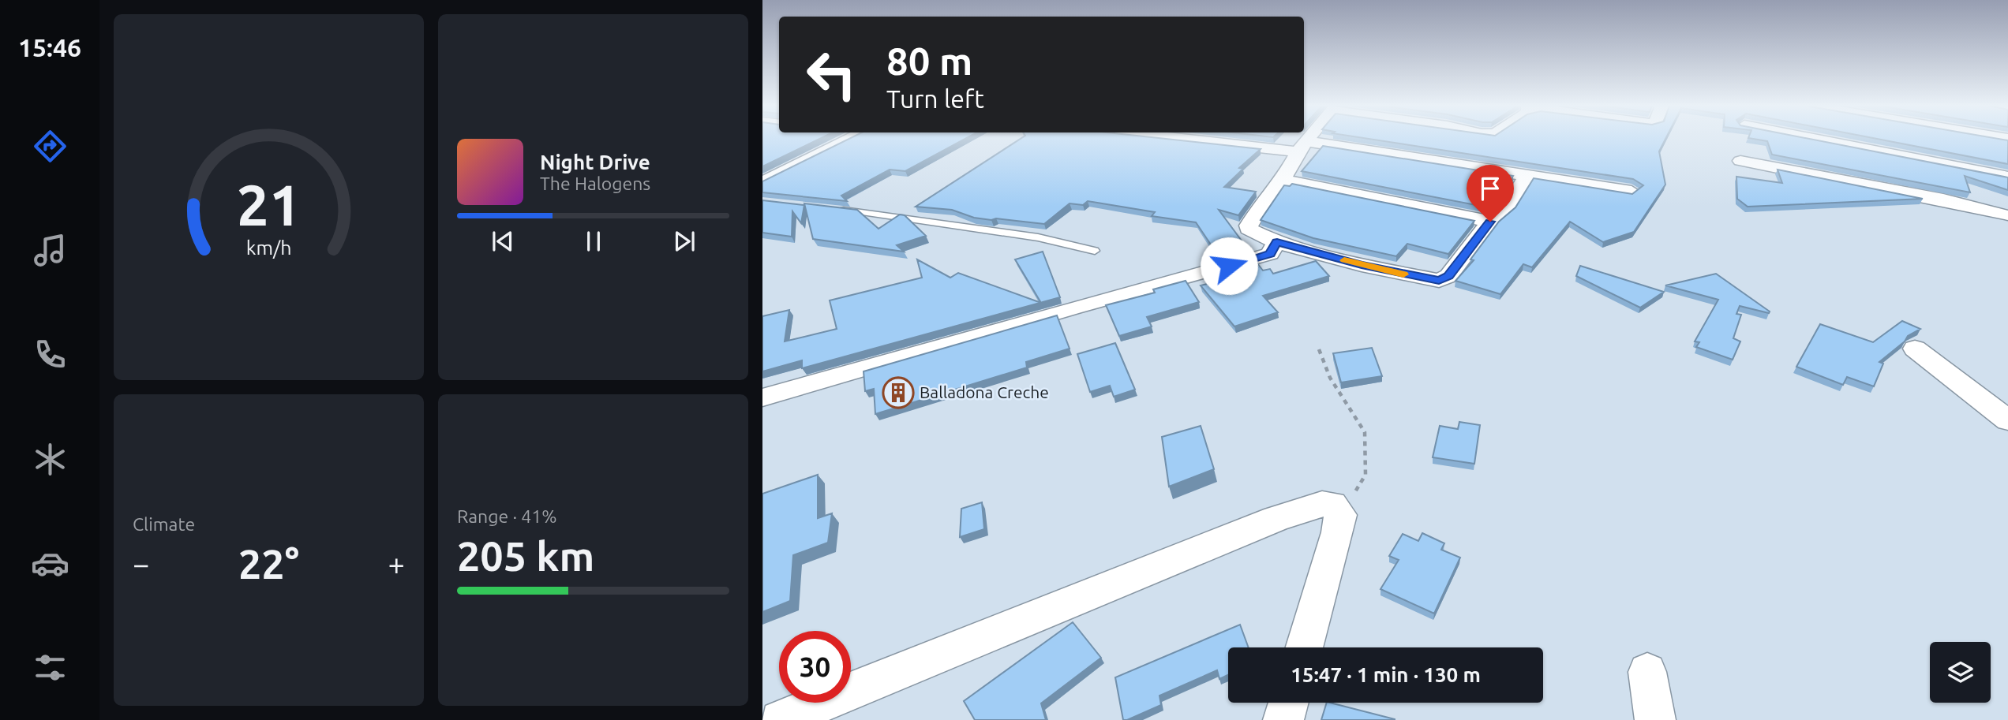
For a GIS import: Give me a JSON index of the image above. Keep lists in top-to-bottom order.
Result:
{
  "places": {
    "building": ["Balladona Creche"]
  },
  "page": {
    "tabs": "15:46",
    "turn": ["80 m", "Turn left"],
    "song": ["Night Drive", "The Halogens"],
    "tile": [
      "Climate",
      ["Range · 41%", "205 km"]
    ],
    "heat": ["−", "22°", "+"],
    "limit": "30",
    "trip": "15:47 · 1 min · 130 m",
    "gauge": ["21", "km/h"]
  }
}
